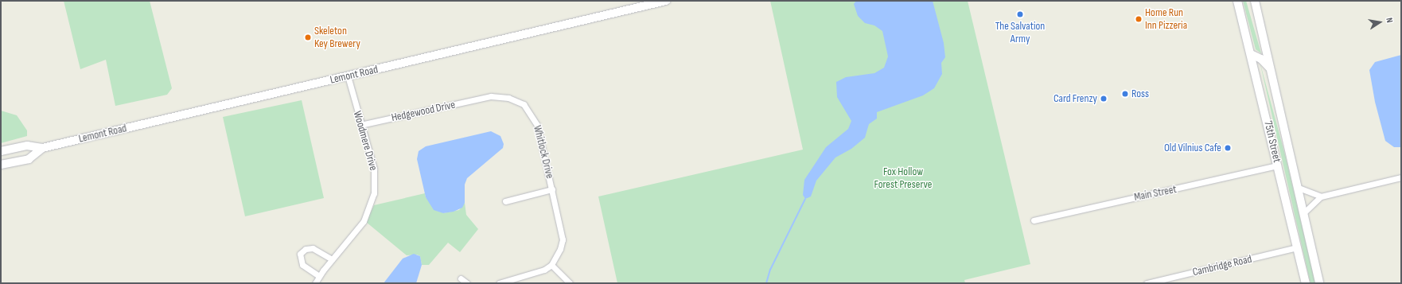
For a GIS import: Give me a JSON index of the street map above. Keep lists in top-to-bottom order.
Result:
{
  "streets": {
    "main road": ["Lemont Road", "75th Street"],
    "street": [
      "Hedgewood Drive",
      "Woodmere Drive",
      "Whitlock Drive",
      "Main Street",
      "Cambridge Road"
    ]
  },
  "crossings": [
    ["Lemont Road", "Woodmere Drive"],
    ["Hedgewood Drive", "Woodmere Drive"],
    ["Hedgewood Drive", "Whitlock Drive"],
    ["75th Street", "Main Street"],
    ["75th Street", "Cambridge Road"]
  ],
  "parks": ["Fox Hollow Forest Preserve"],
  "places": [
    "The Salvation Army",
    "Home Run Inn Pizzeria",
    "Skeleton Key Brewery",
    "Ross",
    "Card Frenzy",
    "Old Vilnius Cafe"
  ],
  "north": "right"
}
